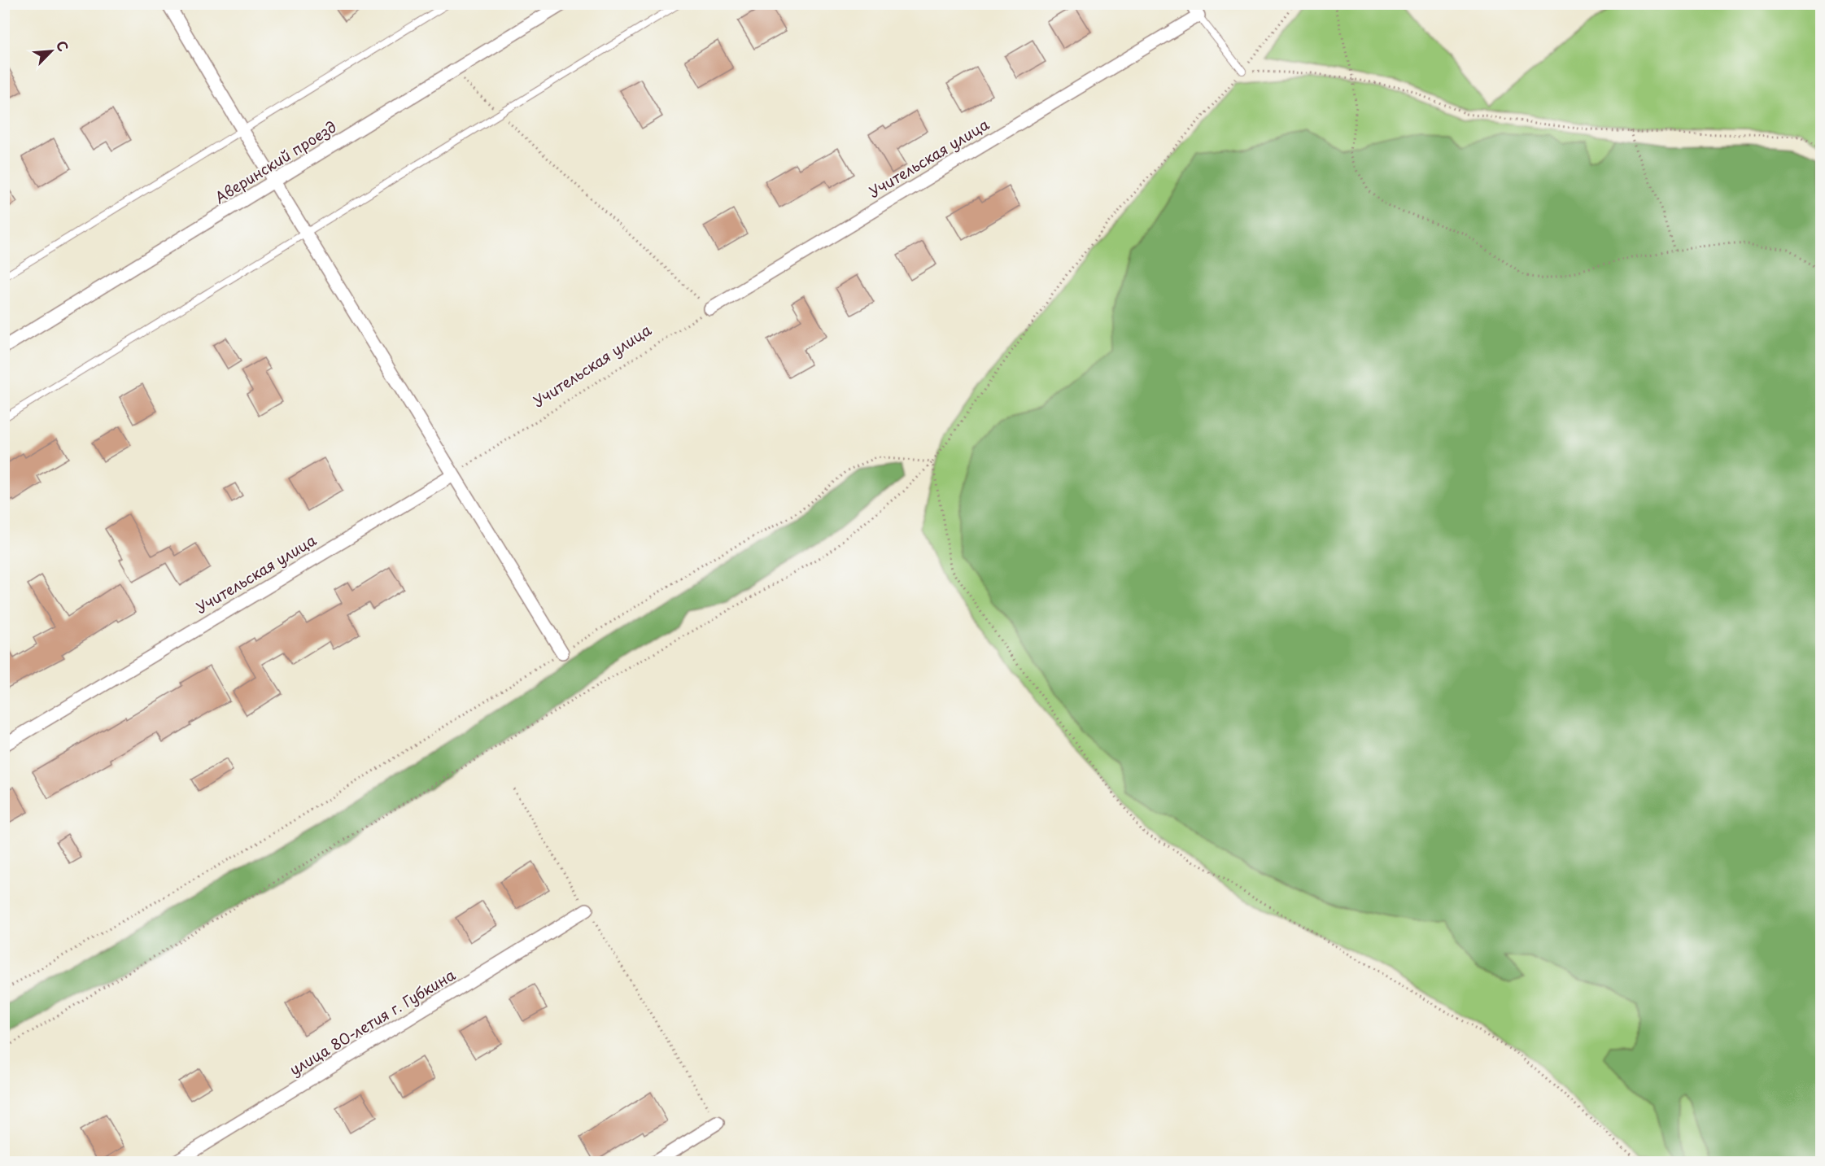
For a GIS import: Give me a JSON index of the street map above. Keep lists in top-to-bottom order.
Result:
{
  "streets": {
    "street": ["Учительская улица", "Аверинский проезд", "улица 80-летия г. Губкина"]
  },
  "north": "top right"
}
